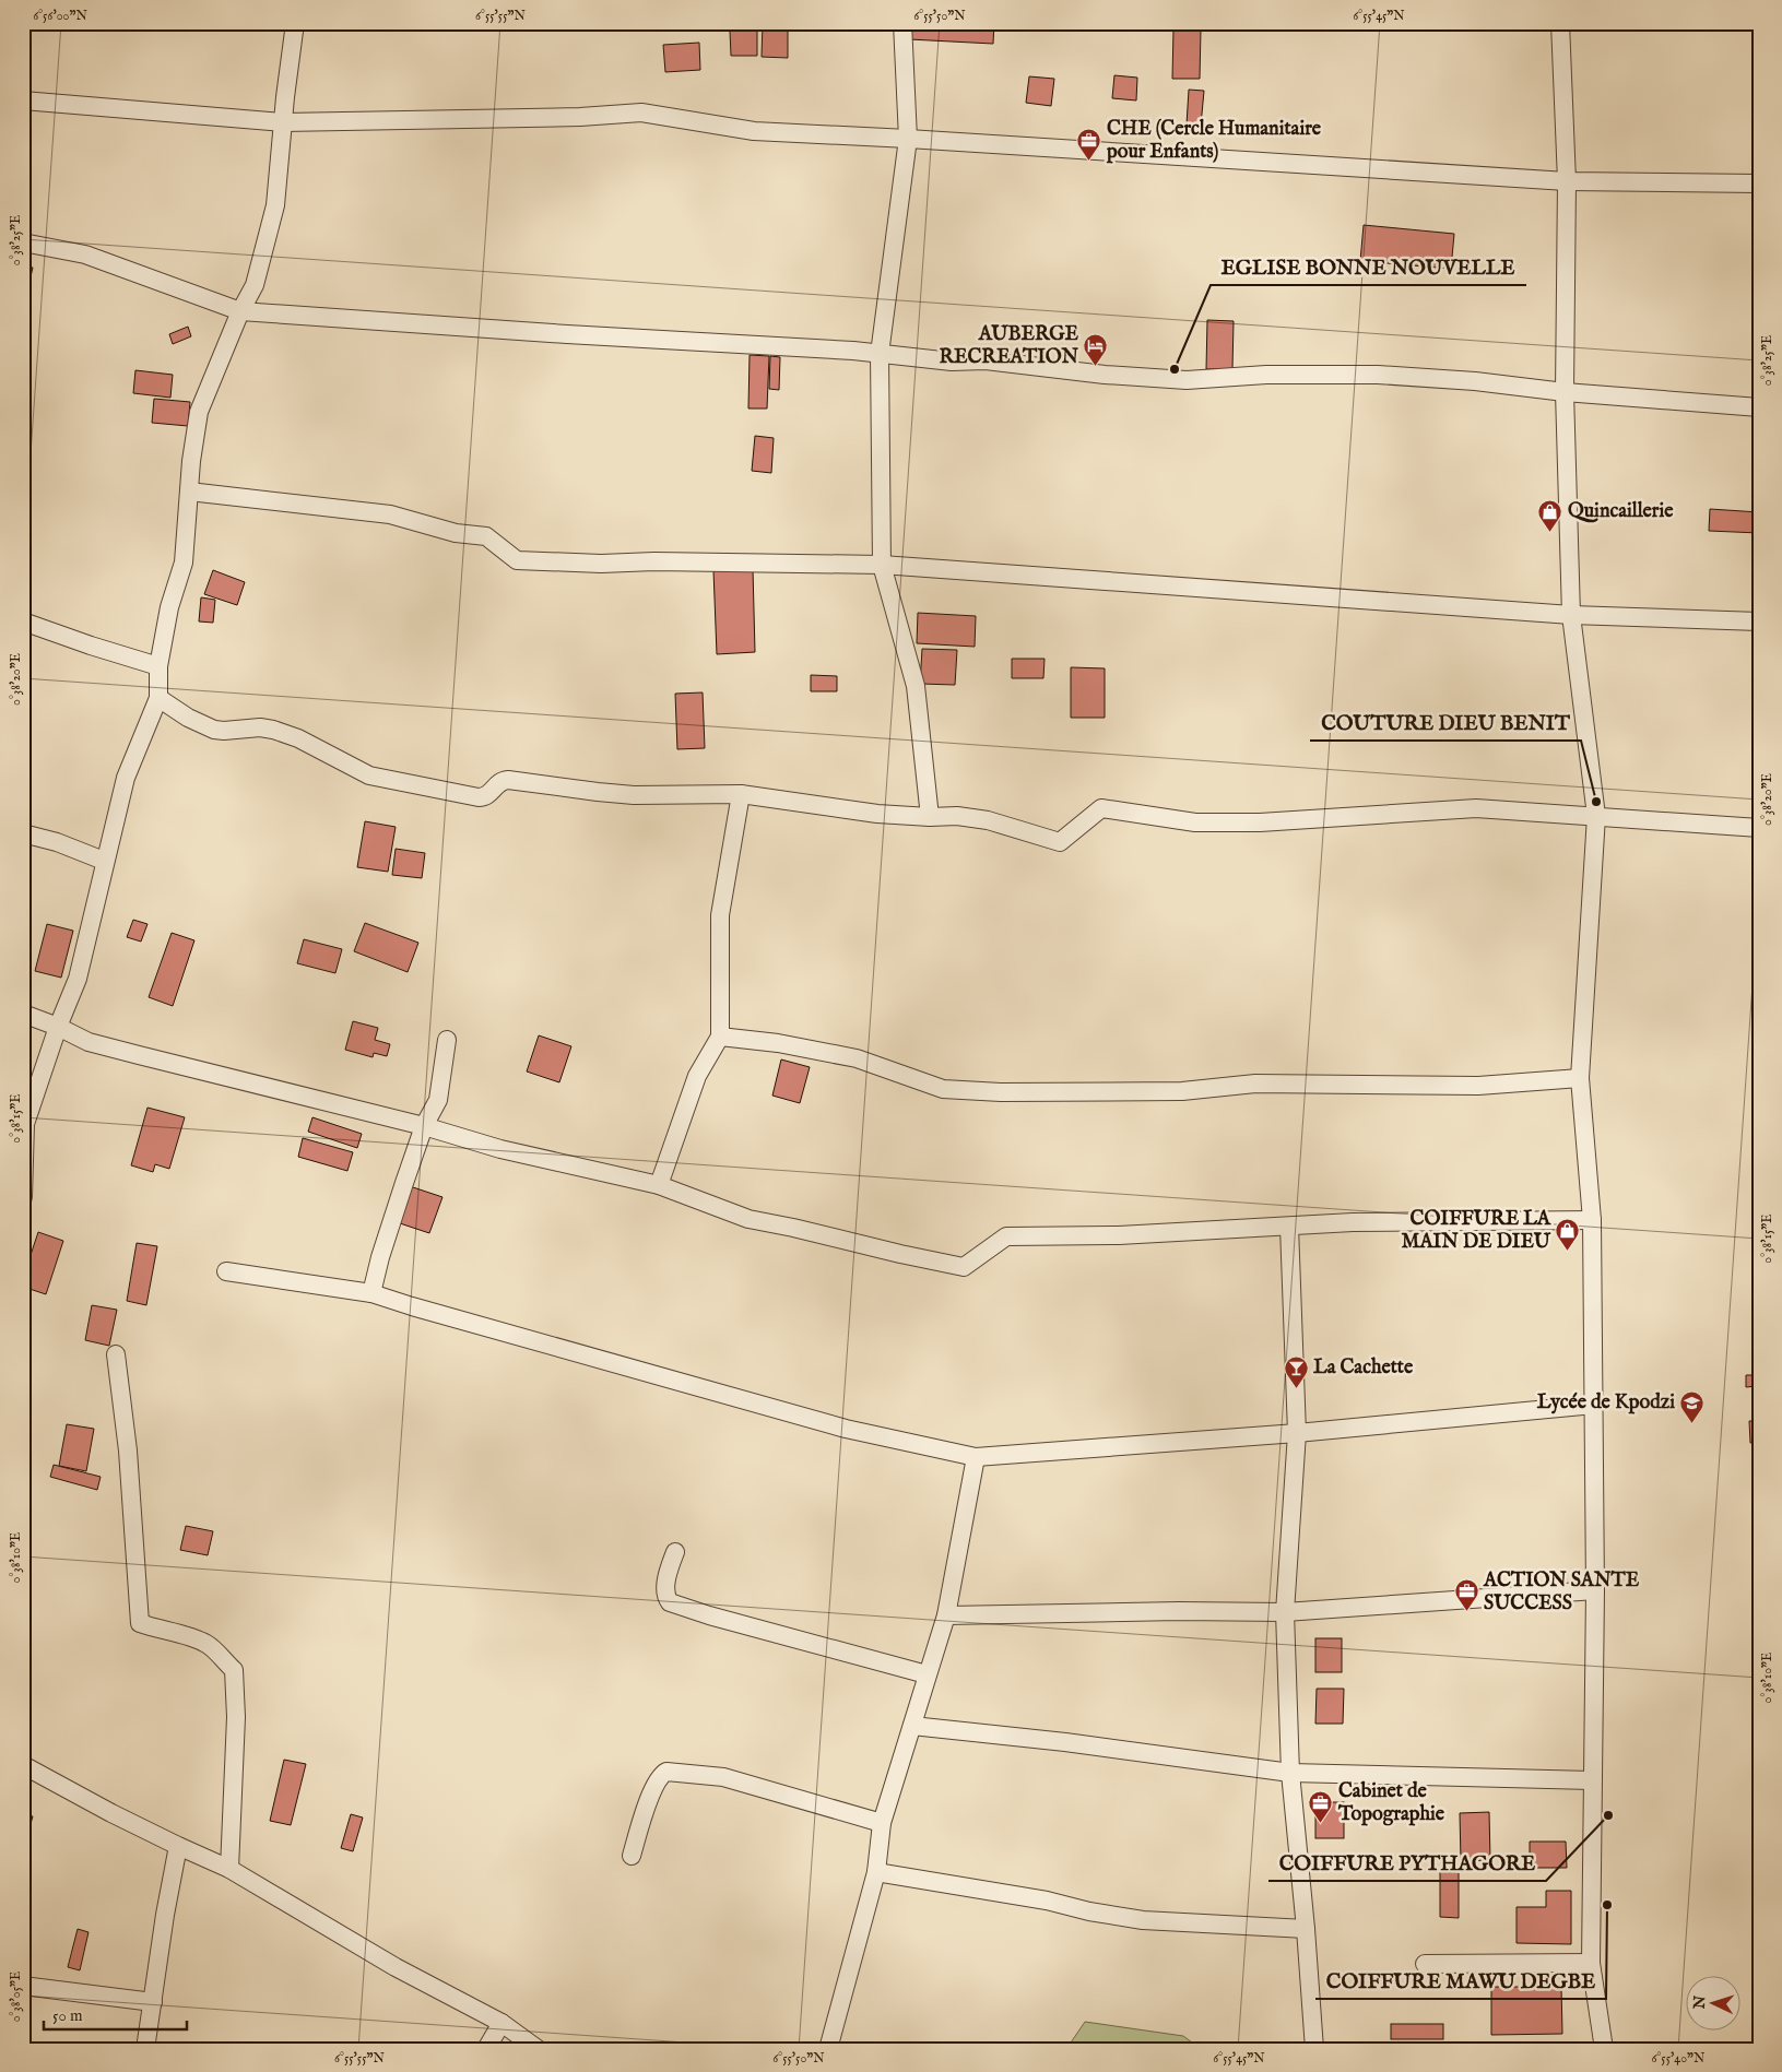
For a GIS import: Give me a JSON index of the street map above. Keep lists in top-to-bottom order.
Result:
{
  "places": {
    "office": ["CHE (Cercle Humanitaire pour Enfants)", "ACTION SANTE SUCCESS", "Cabinet de Topographie"],
    "hotel": ["AUBERGE RECREATION"],
    "other": [
      "EGLISE BONNE NOUVELLE",
      "COUTURE DIEU BENIT",
      "COIFFURE PYTHAGORE",
      "COIFFURE MAWU DEGBE"
    ],
    "shop": ["Quincaillerie", "COIFFURE LA MAIN DE DIEU"],
    "bar": ["La Cachette"],
    "school or university": ["Lycée de Kpodzi"]
  },
  "scale_bar": "50 m",
  "north": "left",
  "coordinates": [
    "6°56'00\"N",
    "6°55'55\"N",
    "6°55'50\"N",
    "6°55'45\"N",
    "0°38'25\"E",
    "0°38'20\"E",
    "0°38'15\"E",
    "0°38'10\"E",
    "0°38'05\"E",
    "6°55'40\"N"
  ]
}
